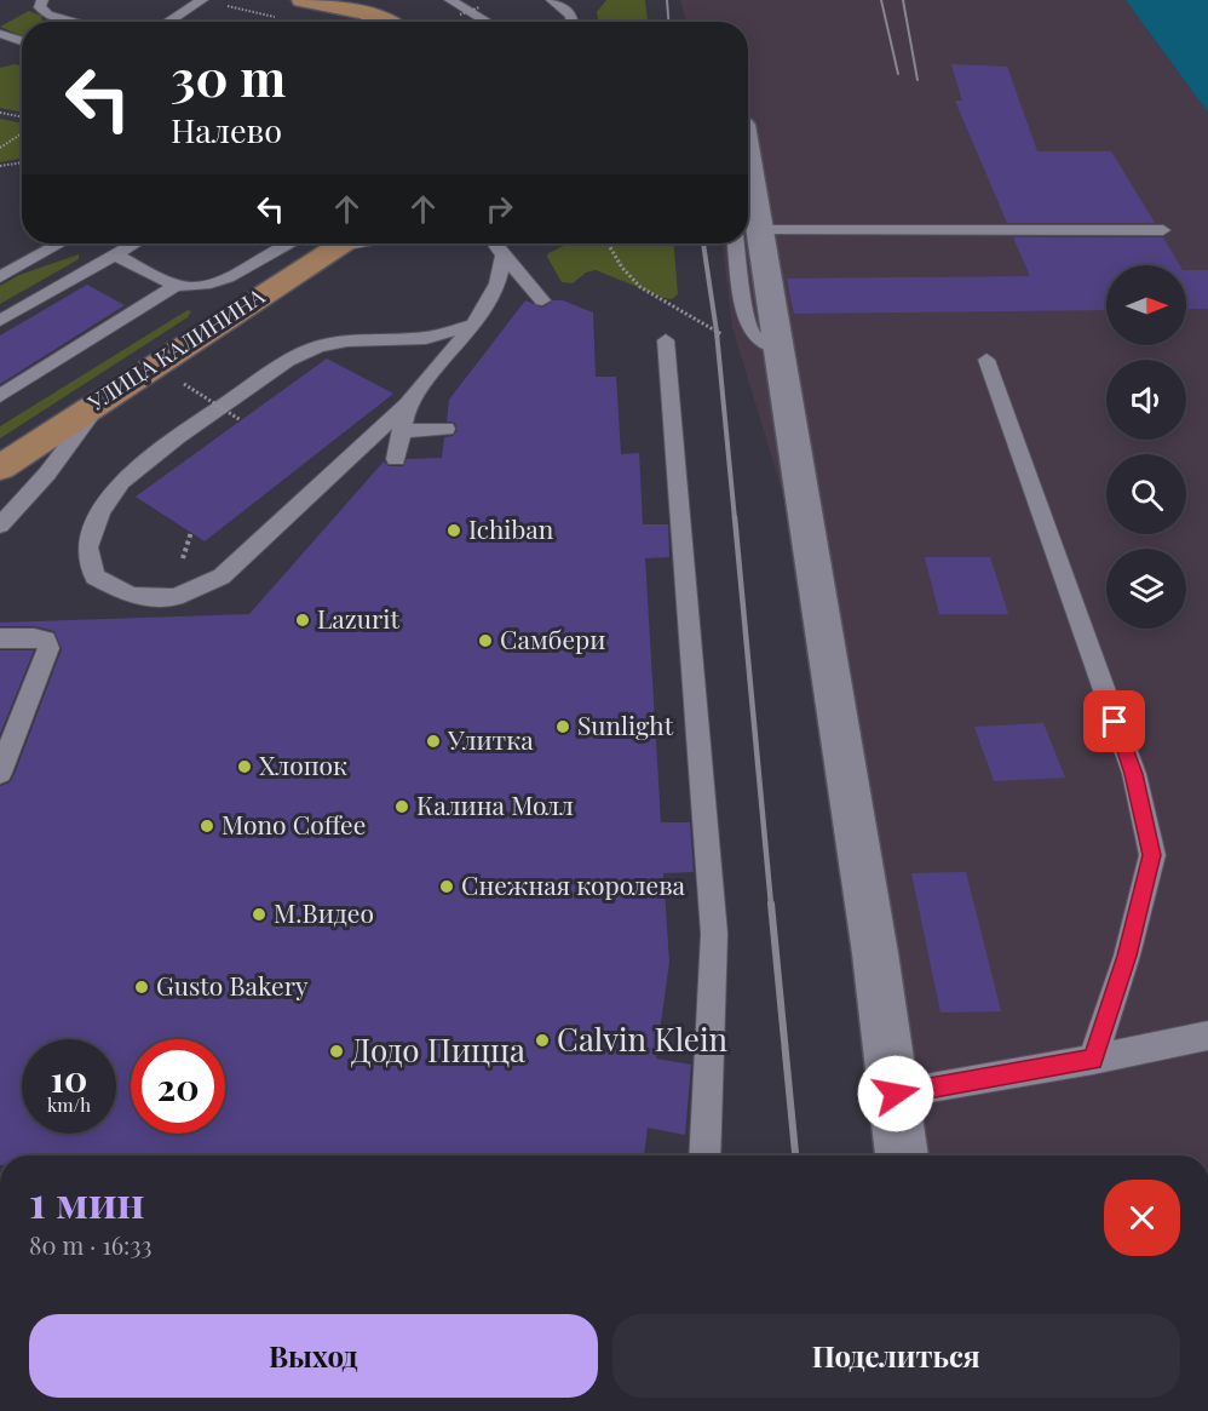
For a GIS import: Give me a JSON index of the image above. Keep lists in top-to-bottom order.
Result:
{
  "streets": {
    "main road": ["УЛИЦА КАЛИНИНА"]
  },
  "places": [
    "Ichiban",
    "Lazurit",
    "Самбери",
    "Sunlight",
    "Улитка",
    "Хлопок",
    "Калина Молл",
    "Mono Coffee",
    "Снежная королева",
    "М.Видео",
    "Gusto Bakery",
    "Calvin Klein",
    "Додо Пицца"
  ],
  "north": "right",
  "page": {
    "turn": ["30 m", "Налево"],
    "speed": "10 km/h",
    "limit": "20",
    "heading": ["1 мин", "80 m · 16:33"],
    "buttons": ["Выход", "Поделиться"]
  }
}
